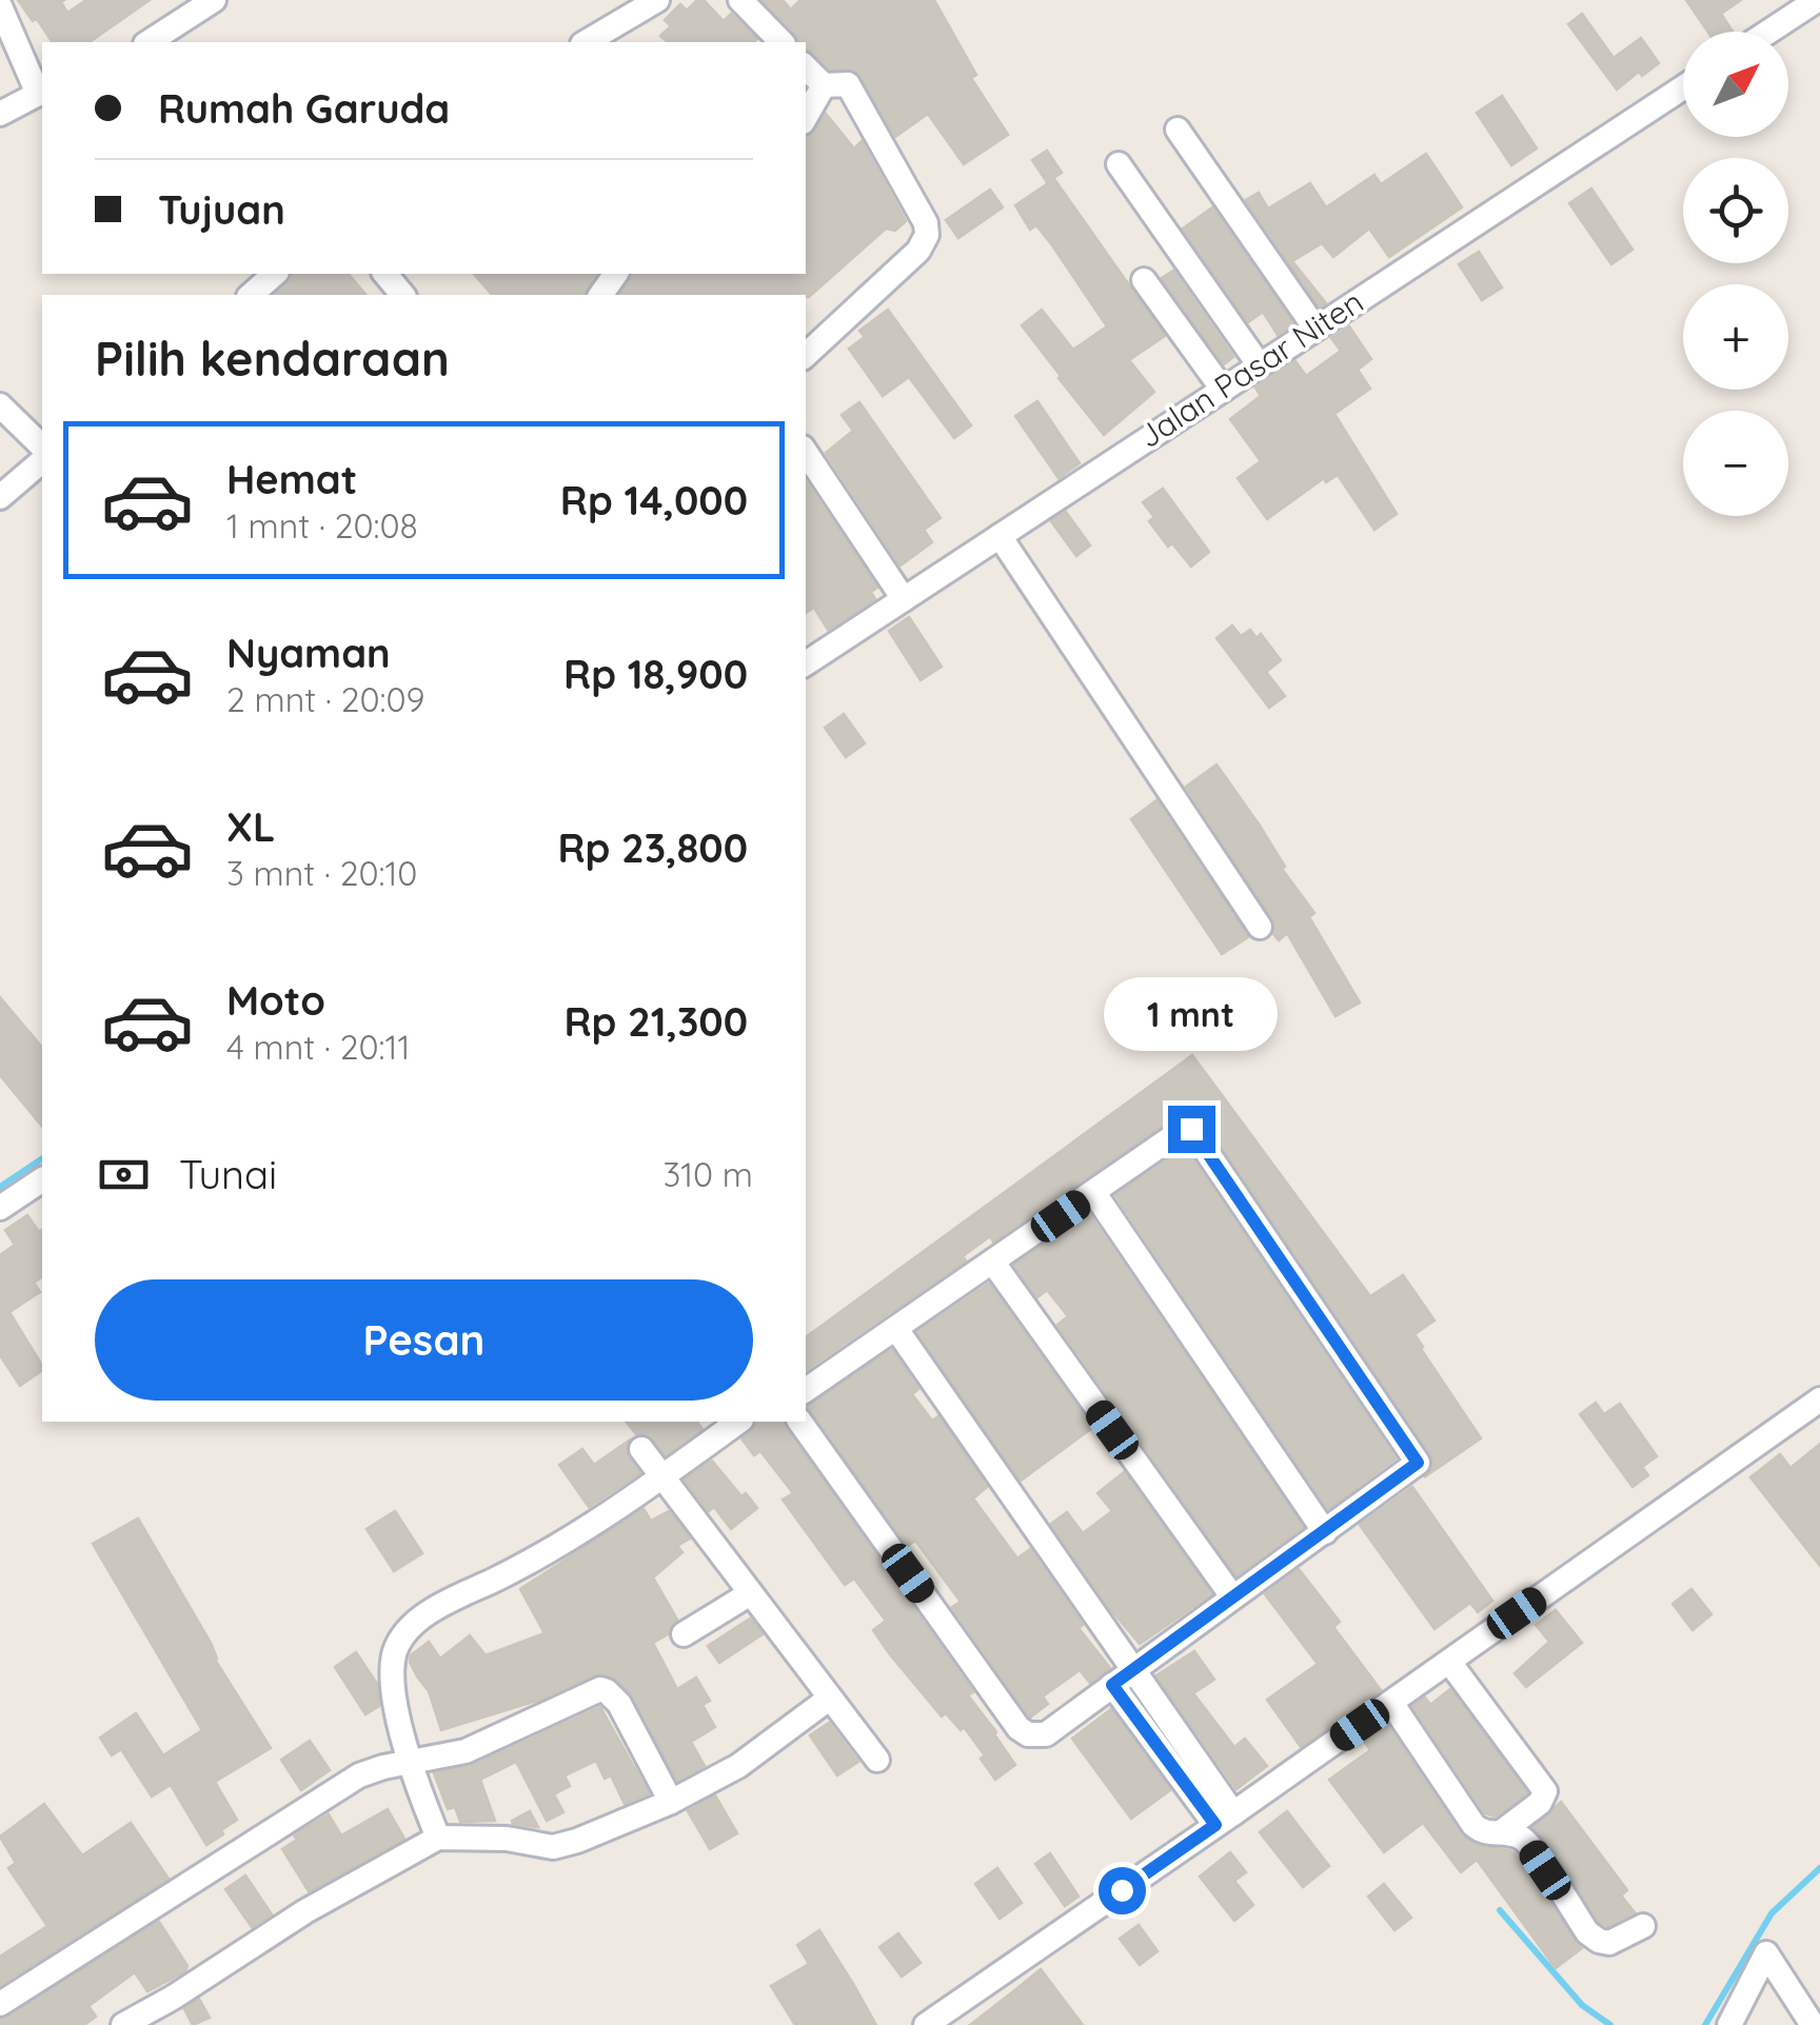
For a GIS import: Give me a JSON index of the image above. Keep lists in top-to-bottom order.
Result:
{
  "streets": {
    "street": ["Jalan Pasar Niten"]
  },
  "north": "top right",
  "page": {
    "map_buttons": ["+", "−"],
    "banner": ["Rumah Garuda", "Tujuan"],
    "heading": "Pilih kendaraan",
    "list": [
      {
        "name": "Hemat",
        "note": "1 mnt · 20:08",
        "value": "Rp 14,000"
      },
      {
        "name": "Nyaman",
        "note": "2 mnt · 20:09",
        "value": "Rp 18,900"
      },
      {
        "name": "XL",
        "note": "3 mnt · 20:10",
        "value": "Rp 23,800"
      },
      {
        "name": "Moto",
        "note": "4 mnt · 20:11",
        "value": "Rp 21,300"
      }
    ],
    "bubble": "1 mnt",
    "pay": ["Tunai", "310 m"],
    "buttons": "Pesan"
  }
}
